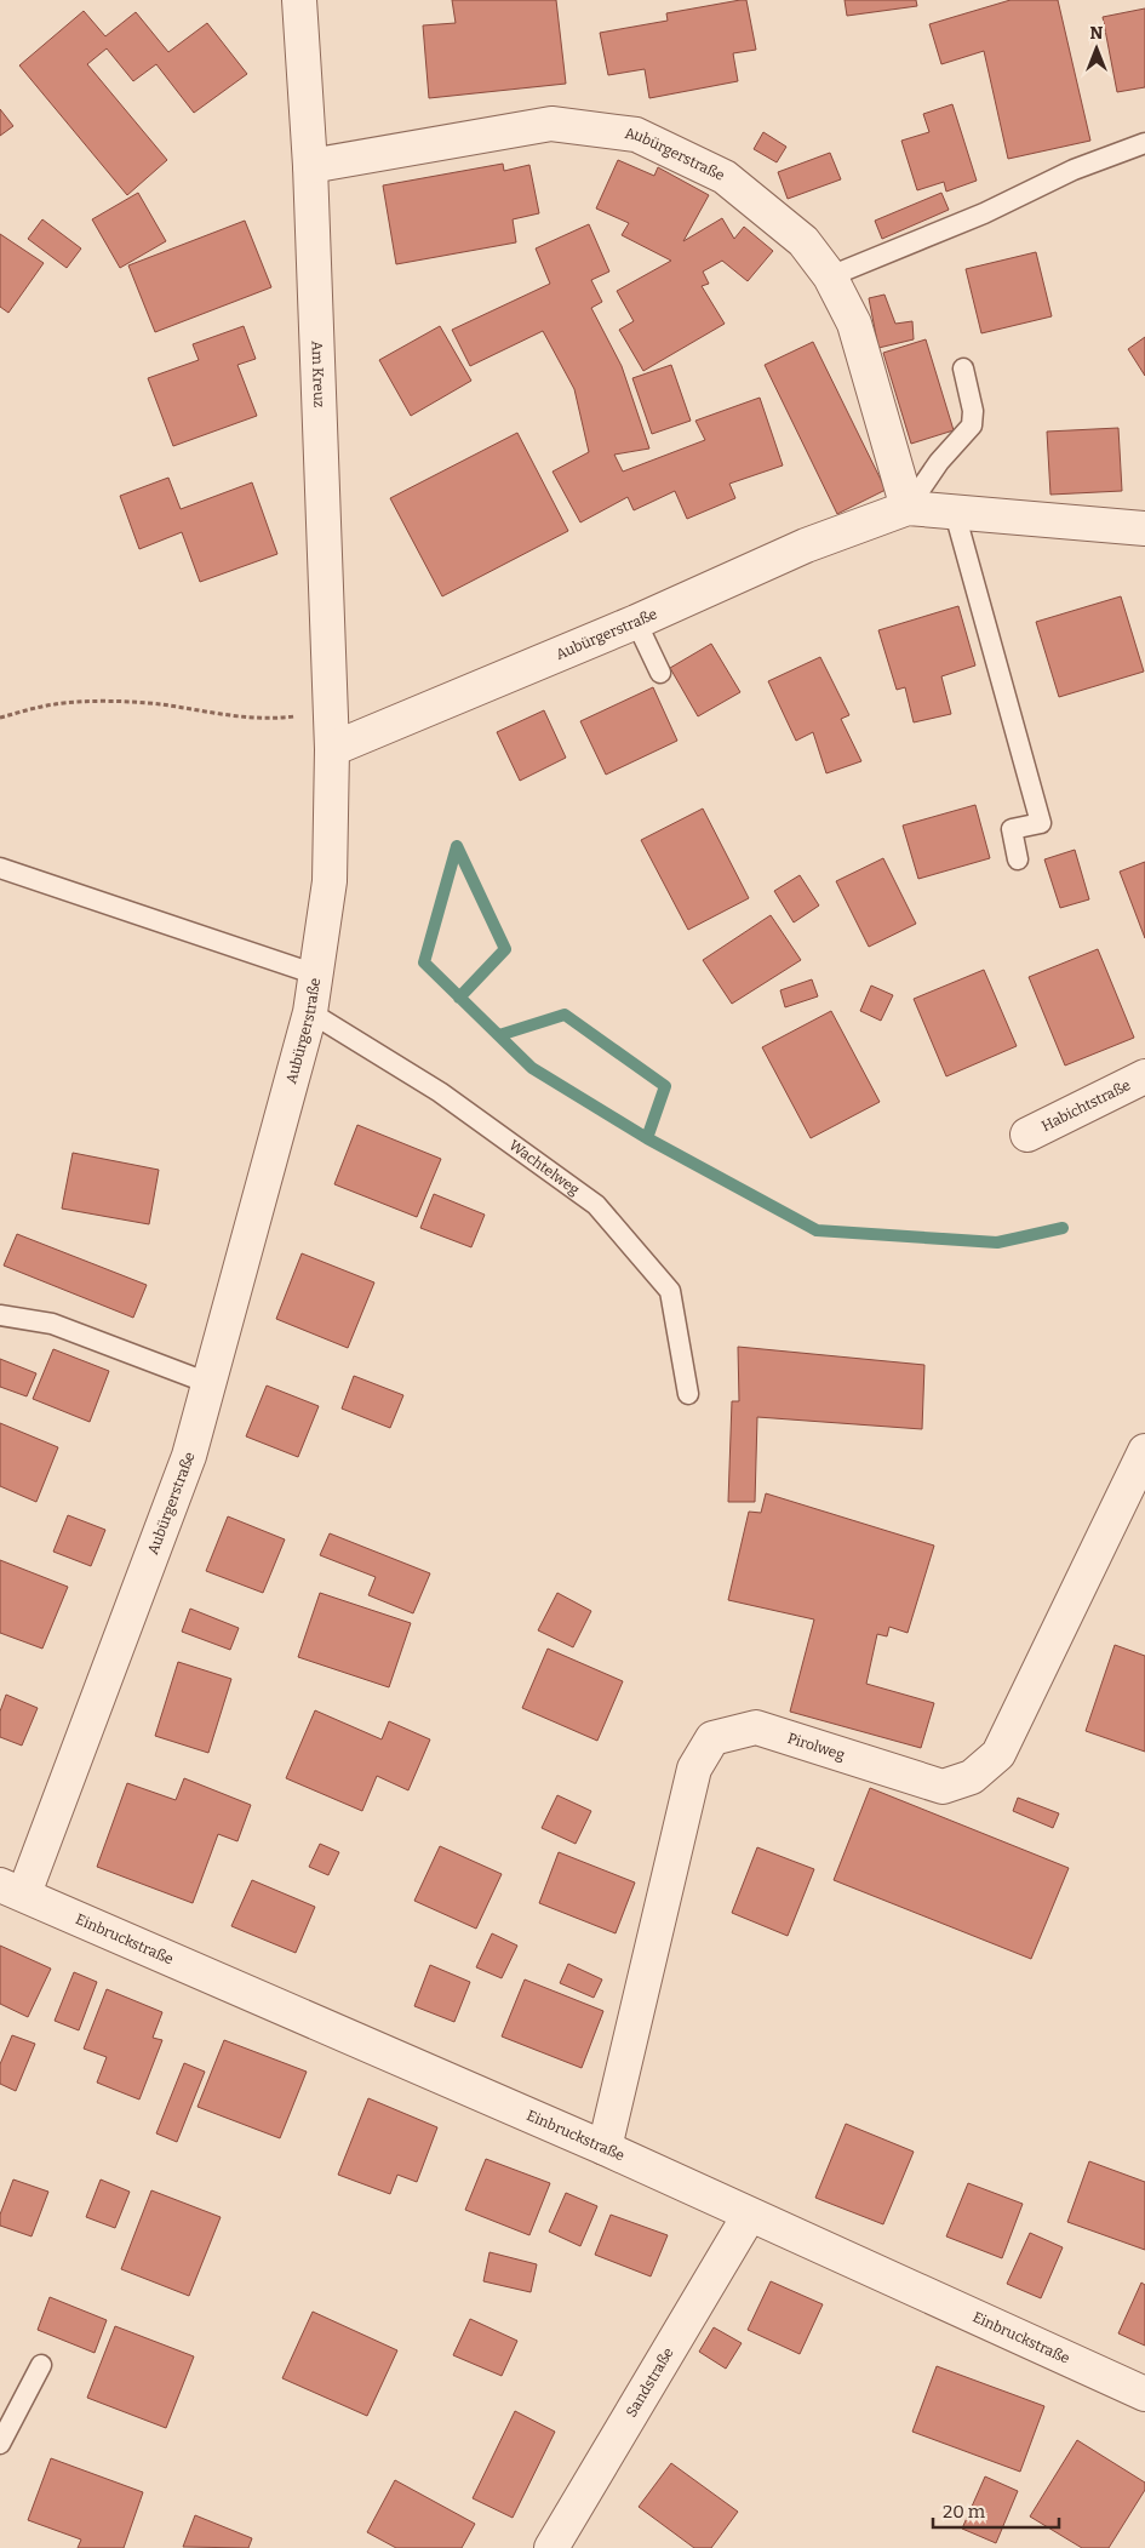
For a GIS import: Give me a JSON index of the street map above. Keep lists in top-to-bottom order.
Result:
{
  "streets": {
    "street": [
      "Aubürgerstraße",
      "Am Kreuz",
      "Habichtstraße",
      "Pirolweg",
      "Einbruckstraße",
      "Sandstraße"
    ],
    "lane": ["Wachtelweg"]
  },
  "crossings": [
    ["Aubürgerstraße", "Am Kreuz"],
    ["Aubürgerstraße", "Wachtelweg"],
    ["Aubürgerstraße", "Einbruckstraße"],
    ["Pirolweg", "Einbruckstraße"],
    ["Einbruckstraße", "Sandstraße"]
  ],
  "scale_bar": "20 m",
  "north": "top"
}
